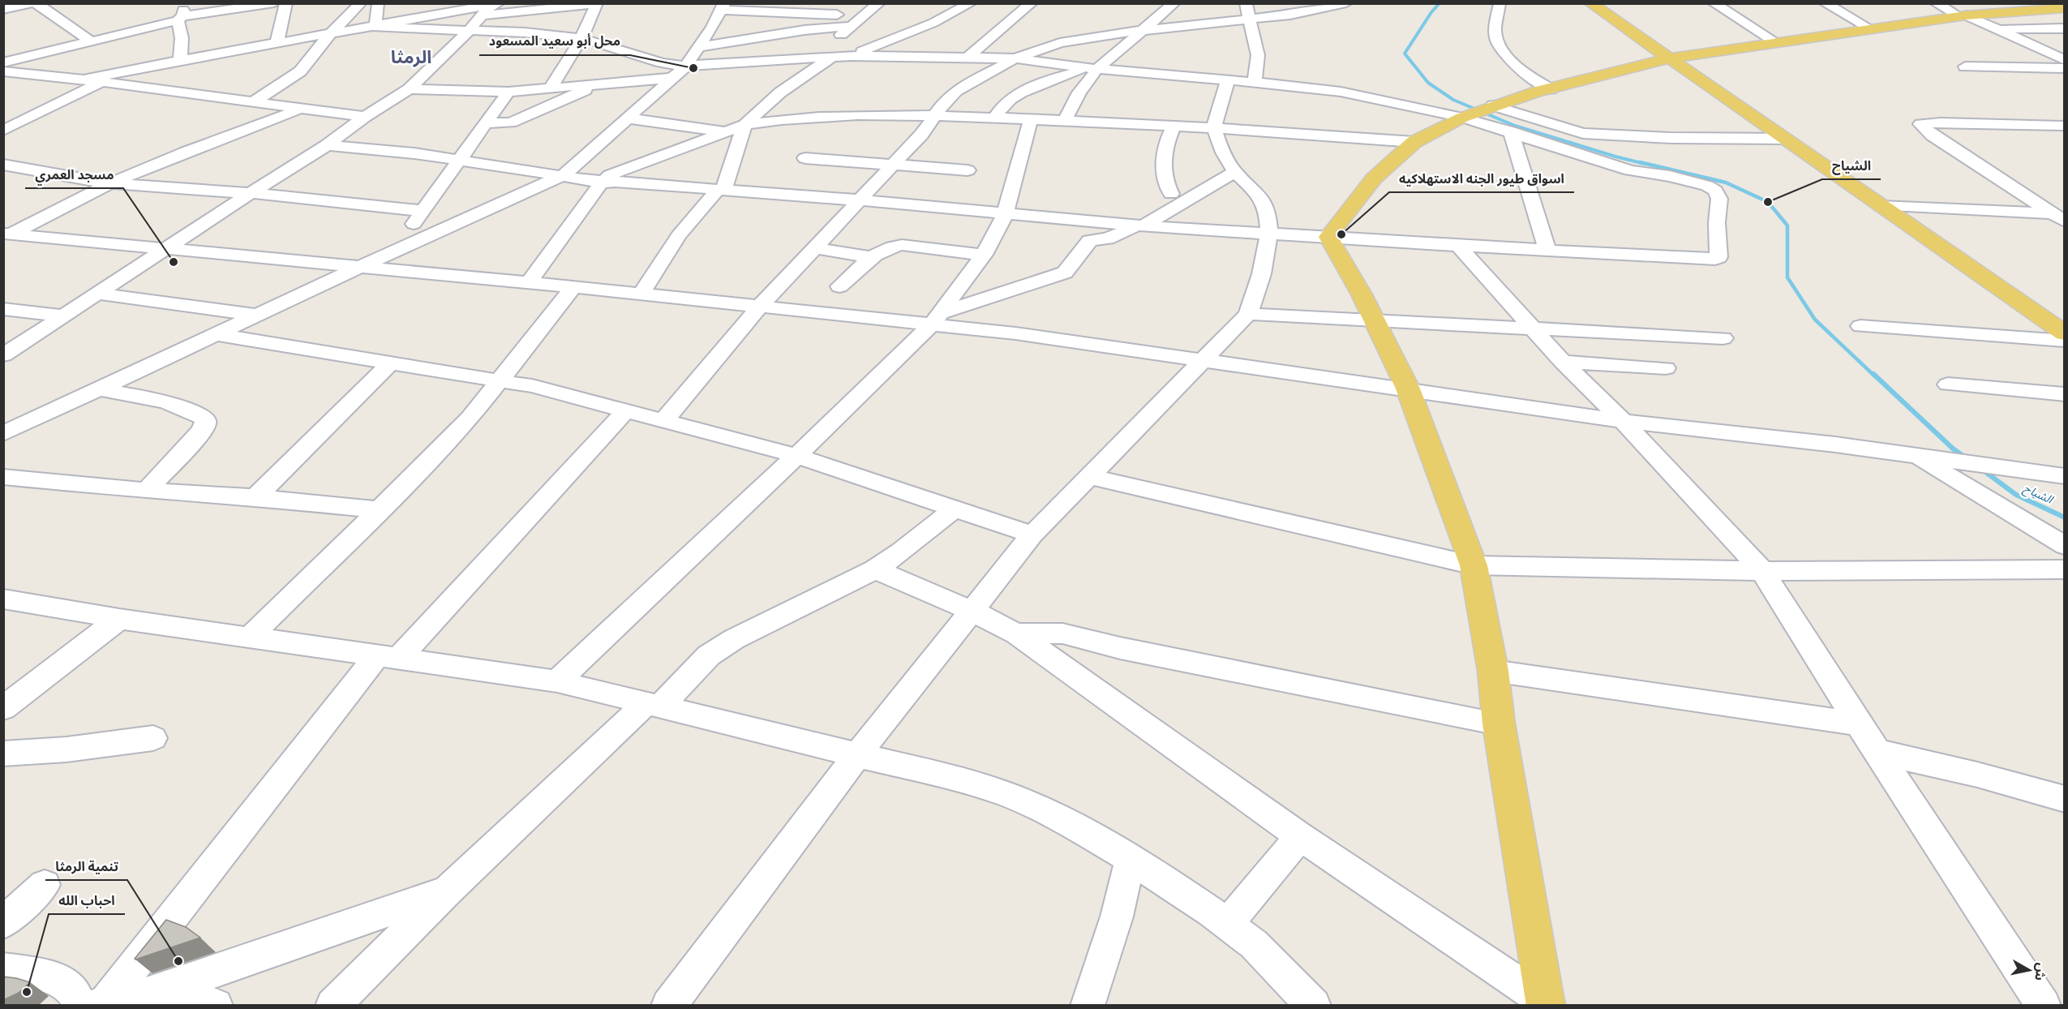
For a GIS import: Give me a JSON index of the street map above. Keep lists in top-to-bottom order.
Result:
{
  "districts": ["الرمثا"],
  "water": ["الشياح"],
  "places": [
    "محل أبو سعيد المسعود",
    "الشياح",
    "اسواق طيور الجنه الاستهلاكيه",
    "مسجد العمري",
    "تنمية الرمثا",
    "احباب الله"
  ],
  "north": "right"
}
